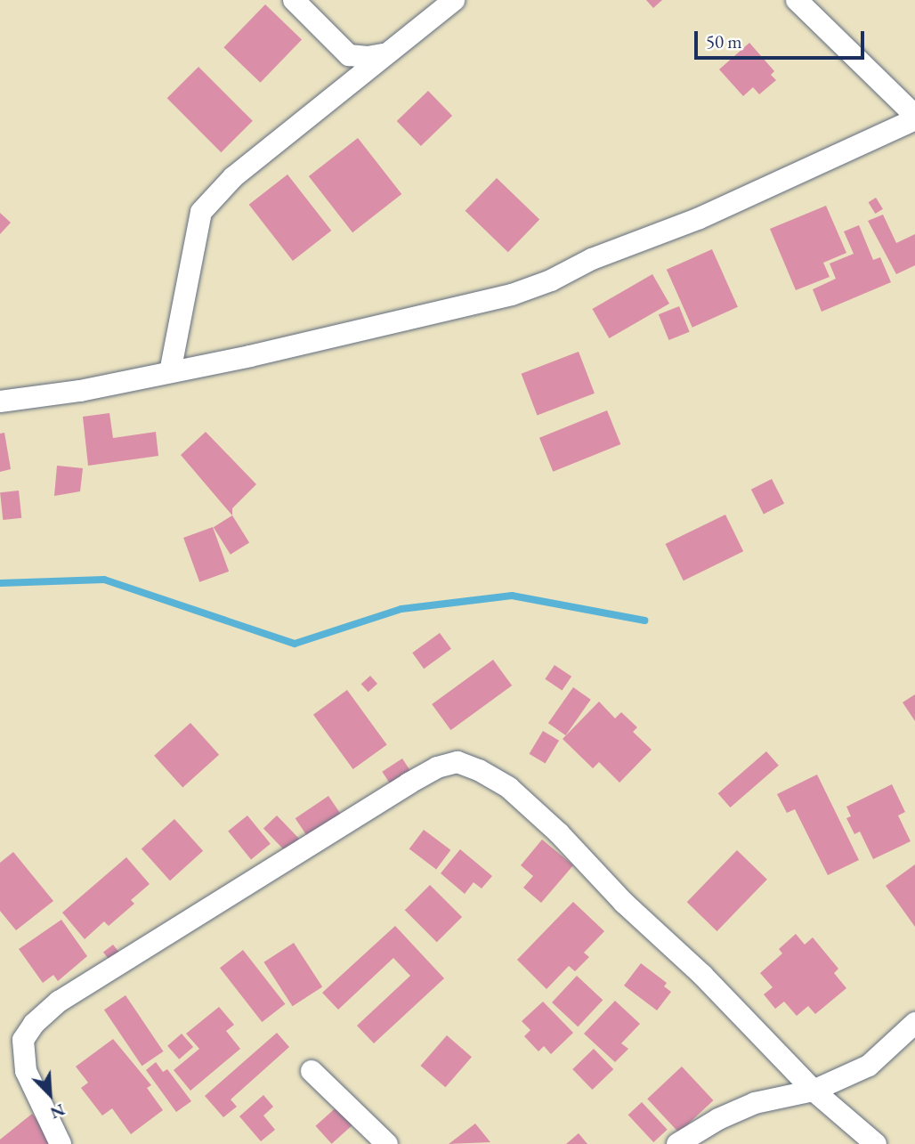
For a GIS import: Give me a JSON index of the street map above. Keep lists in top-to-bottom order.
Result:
{
  "scale_bar": "50 m",
  "north": "bottom right"
}
